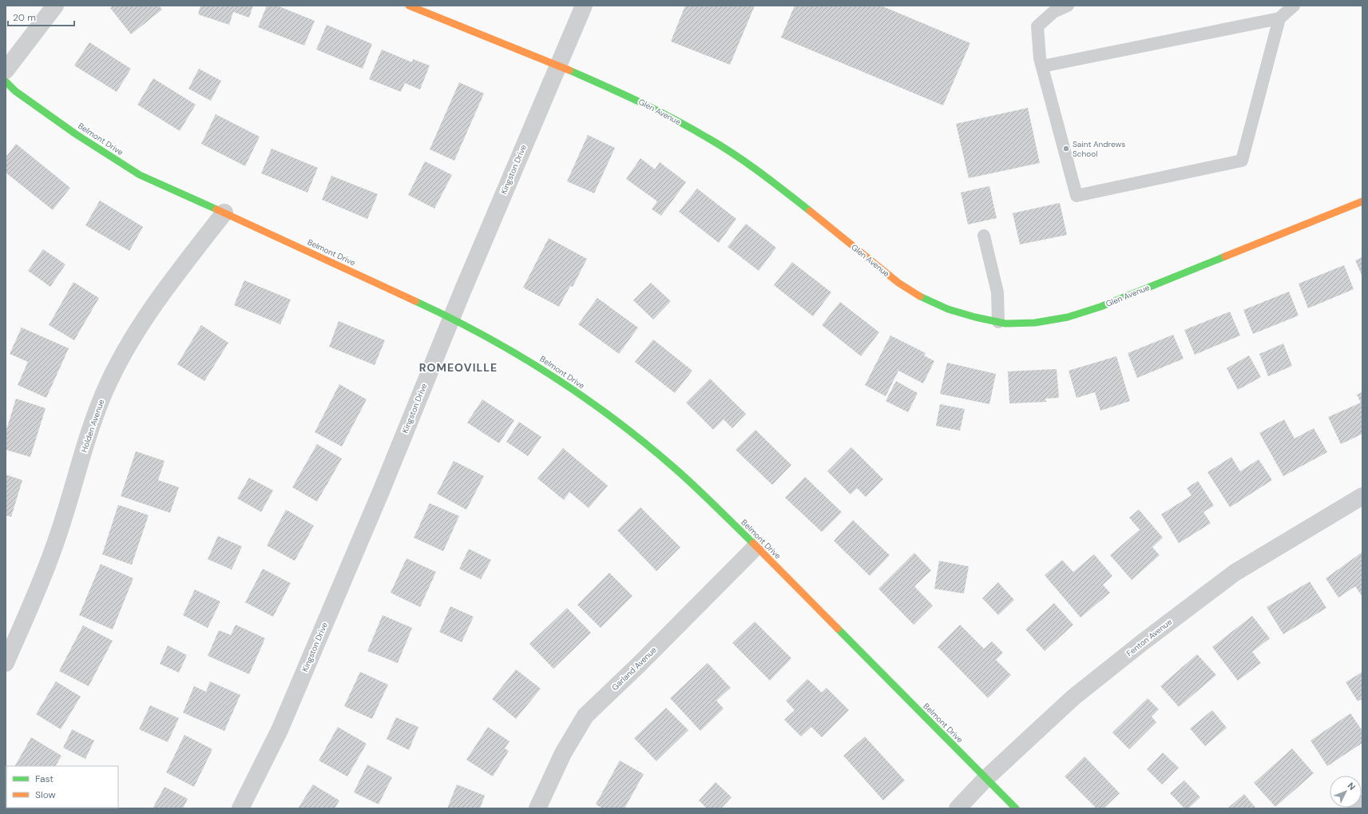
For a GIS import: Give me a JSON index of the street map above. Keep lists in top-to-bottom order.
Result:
{
  "streets": {
    "street": [
      "Glen Avenue",
      "Belmont Drive",
      "Kingston Drive",
      "Holden Avenue",
      "Fenton Avenue",
      "Garland Avenue"
    ]
  },
  "crossings": [
    ["Glen Avenue", "Kingston Drive"],
    ["Belmont Drive", "Kingston Drive"],
    ["Belmont Drive", "Holden Avenue"],
    ["Belmont Drive", "Fenton Avenue"],
    ["Belmont Drive", "Garland Avenue"]
  ],
  "districts": ["ROMEOVILLE"],
  "places": ["Saint Andrews School"],
  "legend": ["Fast", "Slow"],
  "scale_bar": "20 m",
  "north": "top right"
}
